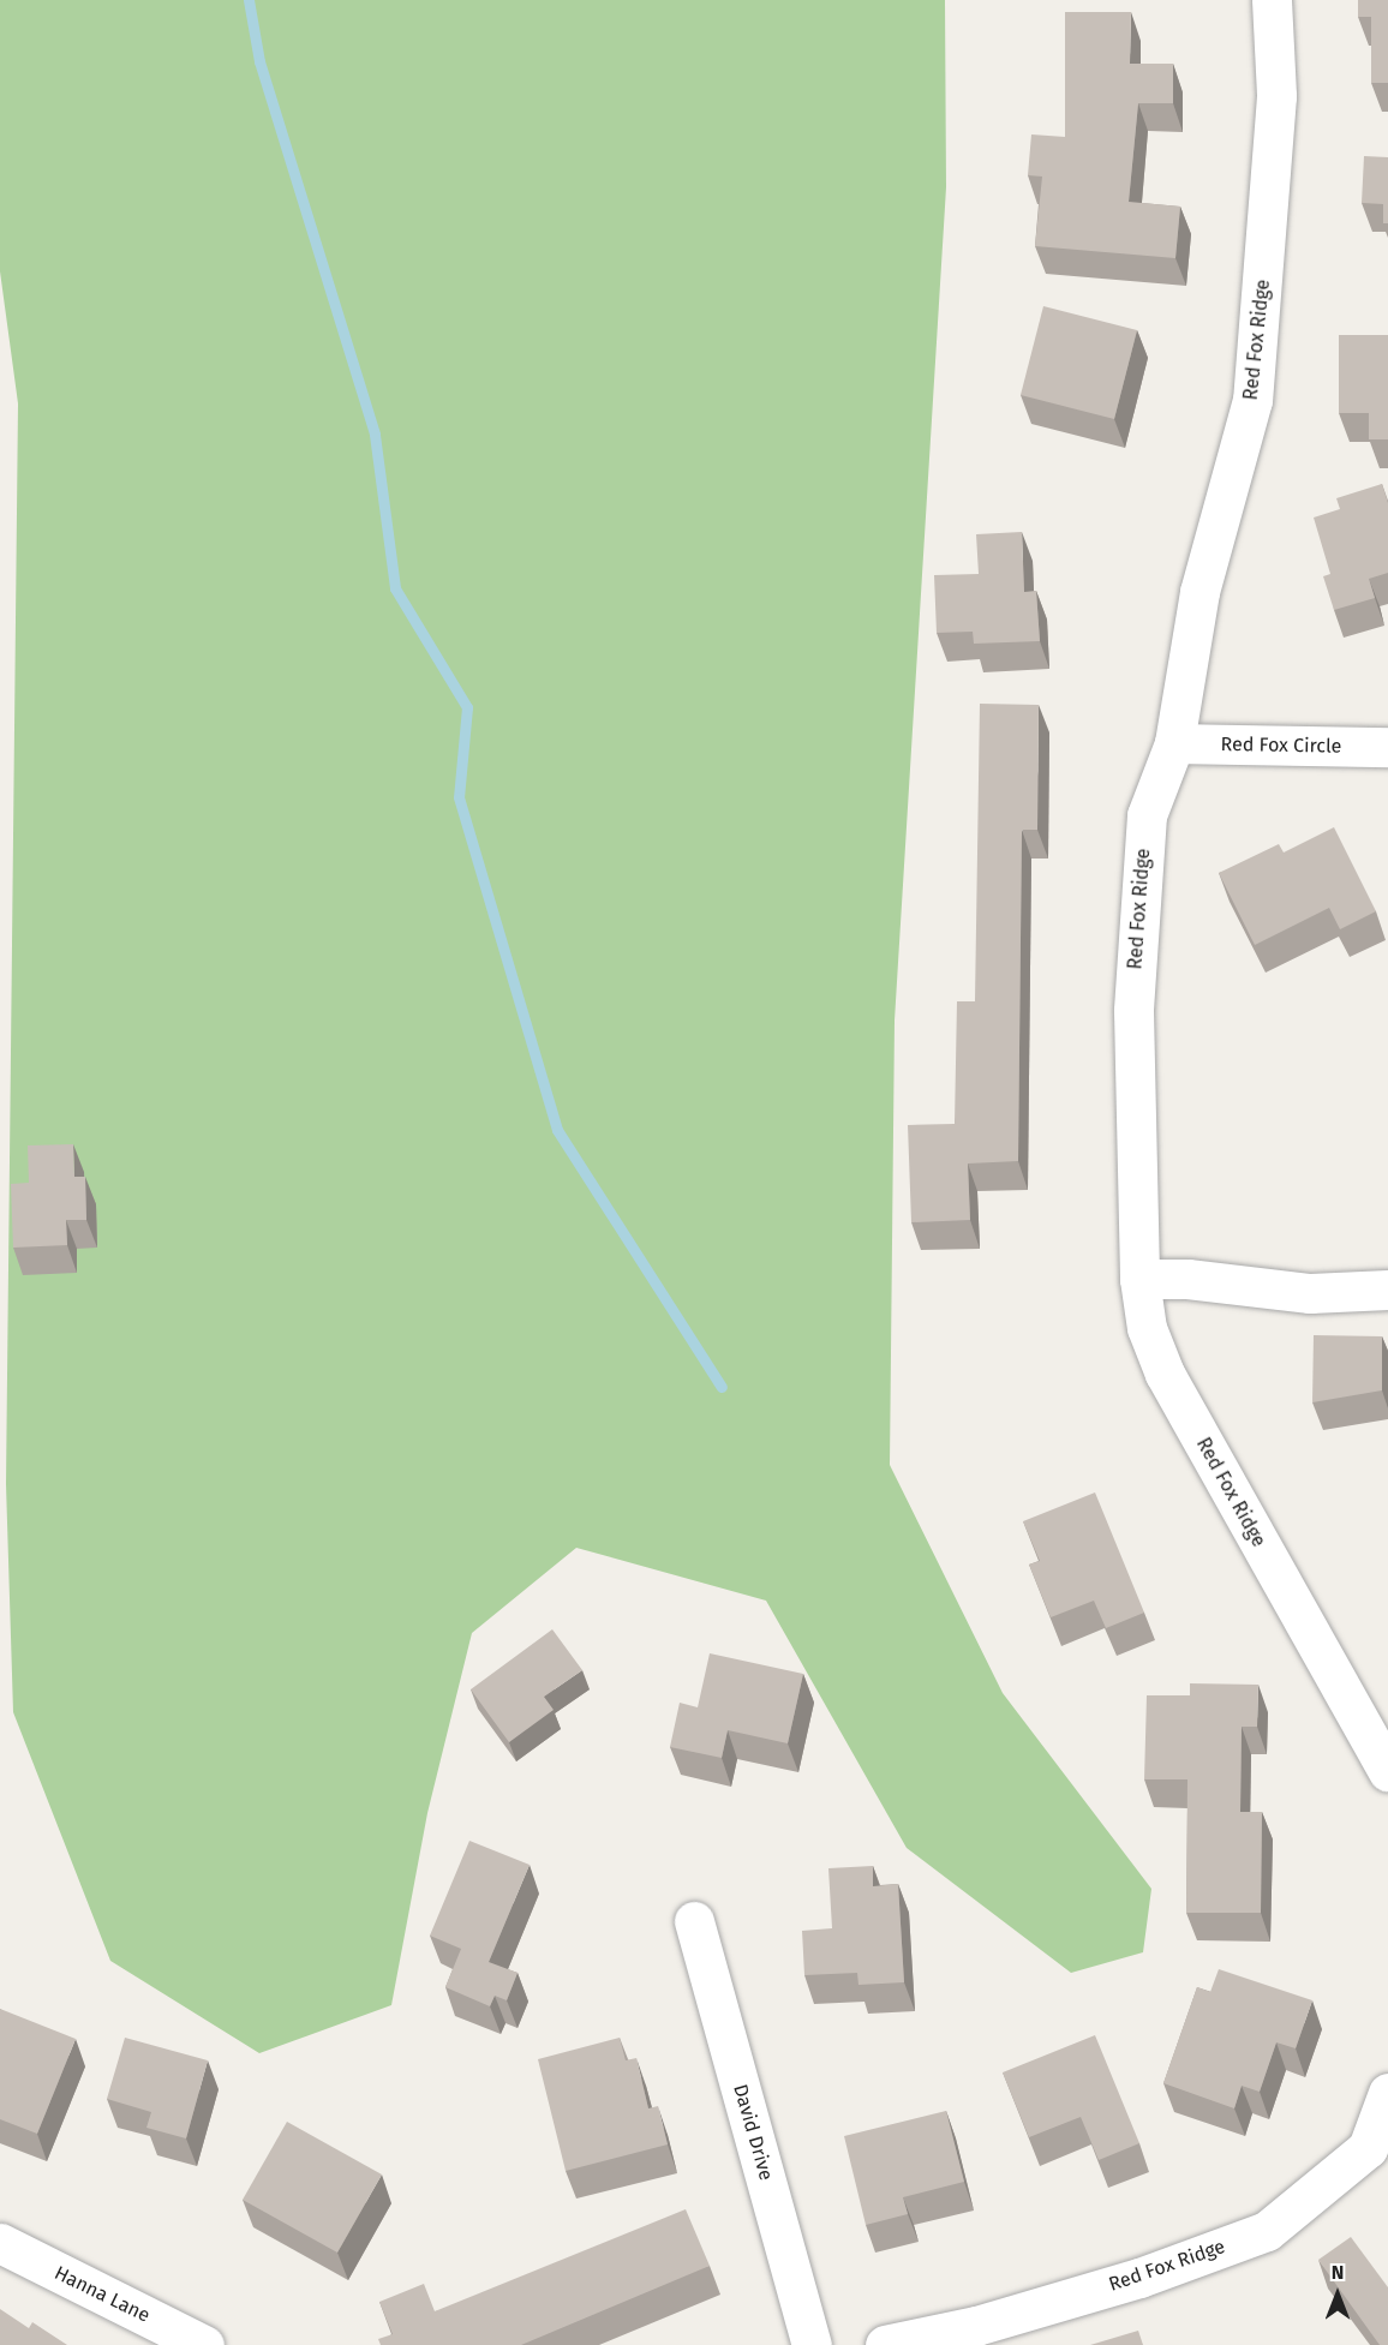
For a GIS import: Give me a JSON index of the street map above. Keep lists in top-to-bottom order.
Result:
{
  "streets": {
    "street": [
      "Red Fox Ridge",
      "Red Fox Circle",
      "David Drive",
      "Hanna Lane"
    ]
  },
  "crossings": [
    ["Red Fox Ridge", "Red Fox Circle"]
  ],
  "north": "top"
}
